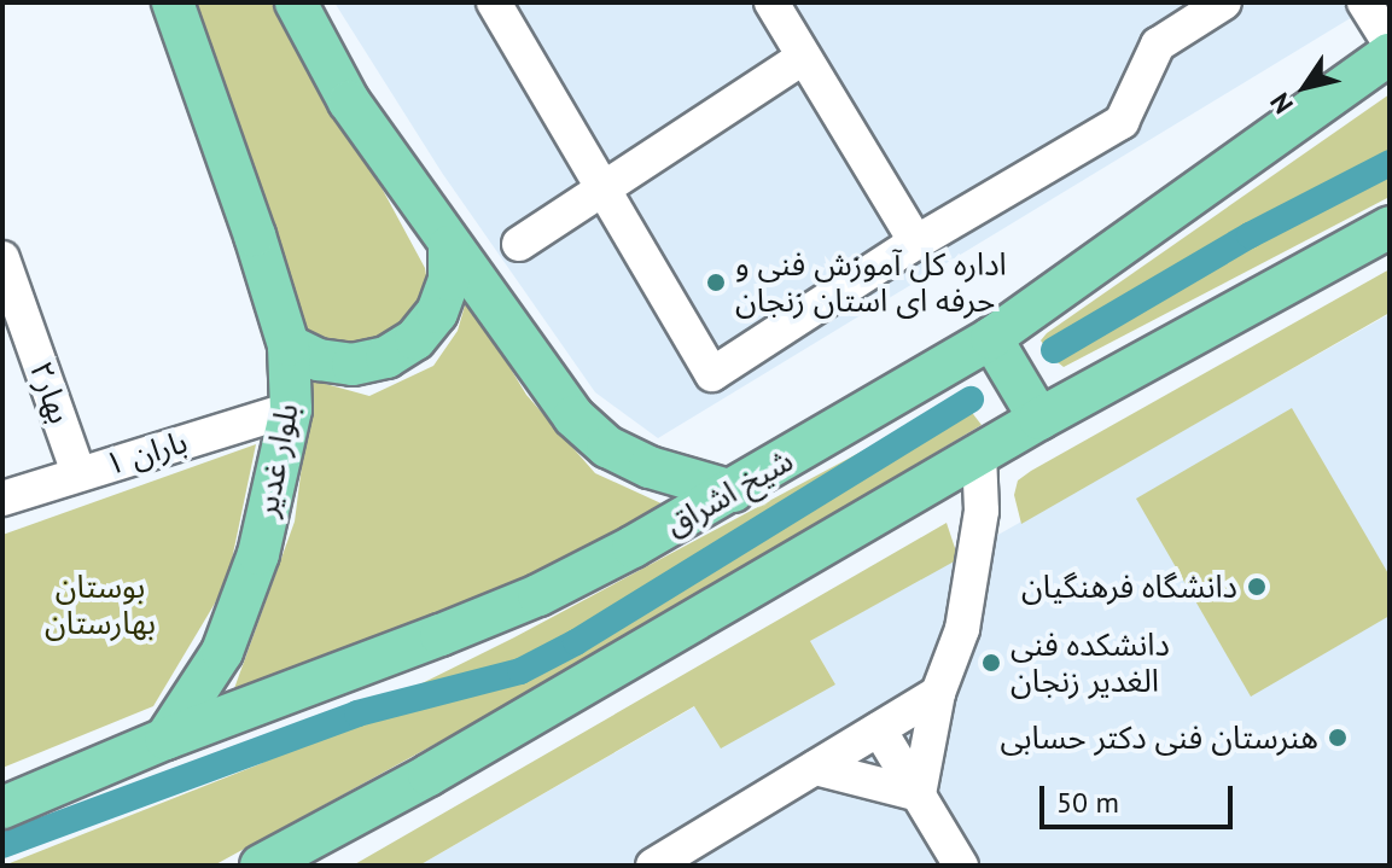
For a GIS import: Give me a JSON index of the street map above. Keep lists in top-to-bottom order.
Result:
{
  "streets": {
    "main road": ["بلوار غدیر", "شیخ اشراق"],
    "street": ["بهار۲", "باران ۱"]
  },
  "crossings": [
    ["بهار۲", "باران ۱"],
    ["باران ۱", "بلوار غدیر"],
    ["بلوار غدیر", "شیخ اشراق"]
  ],
  "parks": ["بوستان بهارستان"],
  "places": [
    "اداره کل آموزش فنی و حرفه ای استان زنجان",
    "دانشگاه فرهنگیان",
    "دانشکده فنی الغدیر زنجان",
    "هنرستان فنی دکتر حسابی"
  ],
  "scale_bar": "50 m",
  "north": "bottom left"
}
